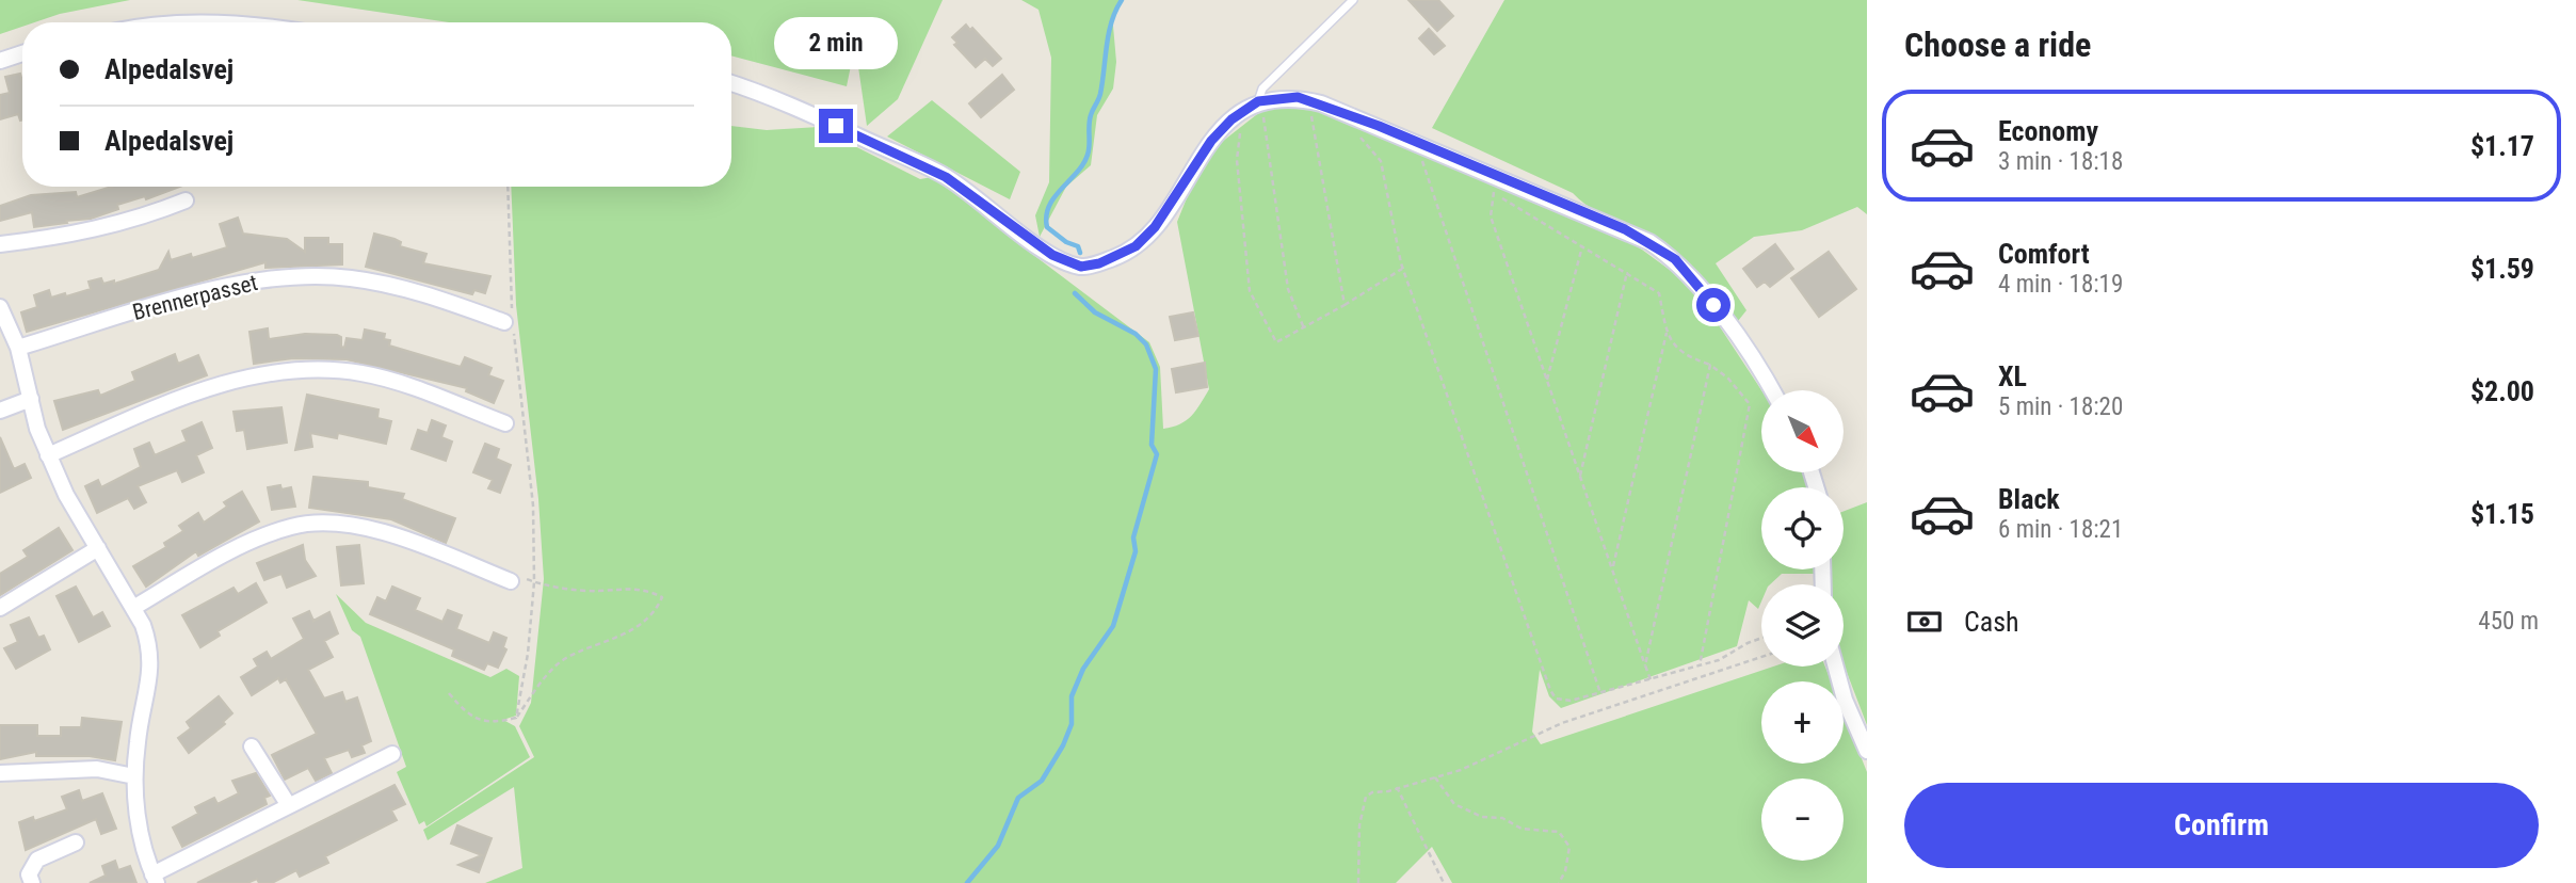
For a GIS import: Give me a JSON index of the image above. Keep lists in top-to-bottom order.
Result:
{
  "streets": {
    "street": ["Brennerpasset"]
  },
  "north": "bottom right",
  "page": {
    "heading": "Choose a ride",
    "bubble": "2 min",
    "banner": ["Alpedalsvej", "Alpedalsvej"],
    "list": [
      {
        "name": "Economy",
        "note": "3 min · 18:18",
        "value": "$1.17"
      },
      {
        "name": "Comfort",
        "note": "4 min · 18:19",
        "value": "$1.59"
      },
      {
        "name": "XL",
        "note": "5 min · 18:20",
        "value": "$2.00"
      },
      {
        "name": "Black",
        "note": "6 min · 18:21",
        "value": "$1.15"
      }
    ],
    "map_buttons": ["+", "−"],
    "pay": ["Cash", "450 m"],
    "buttons": "Confirm"
  }
}
